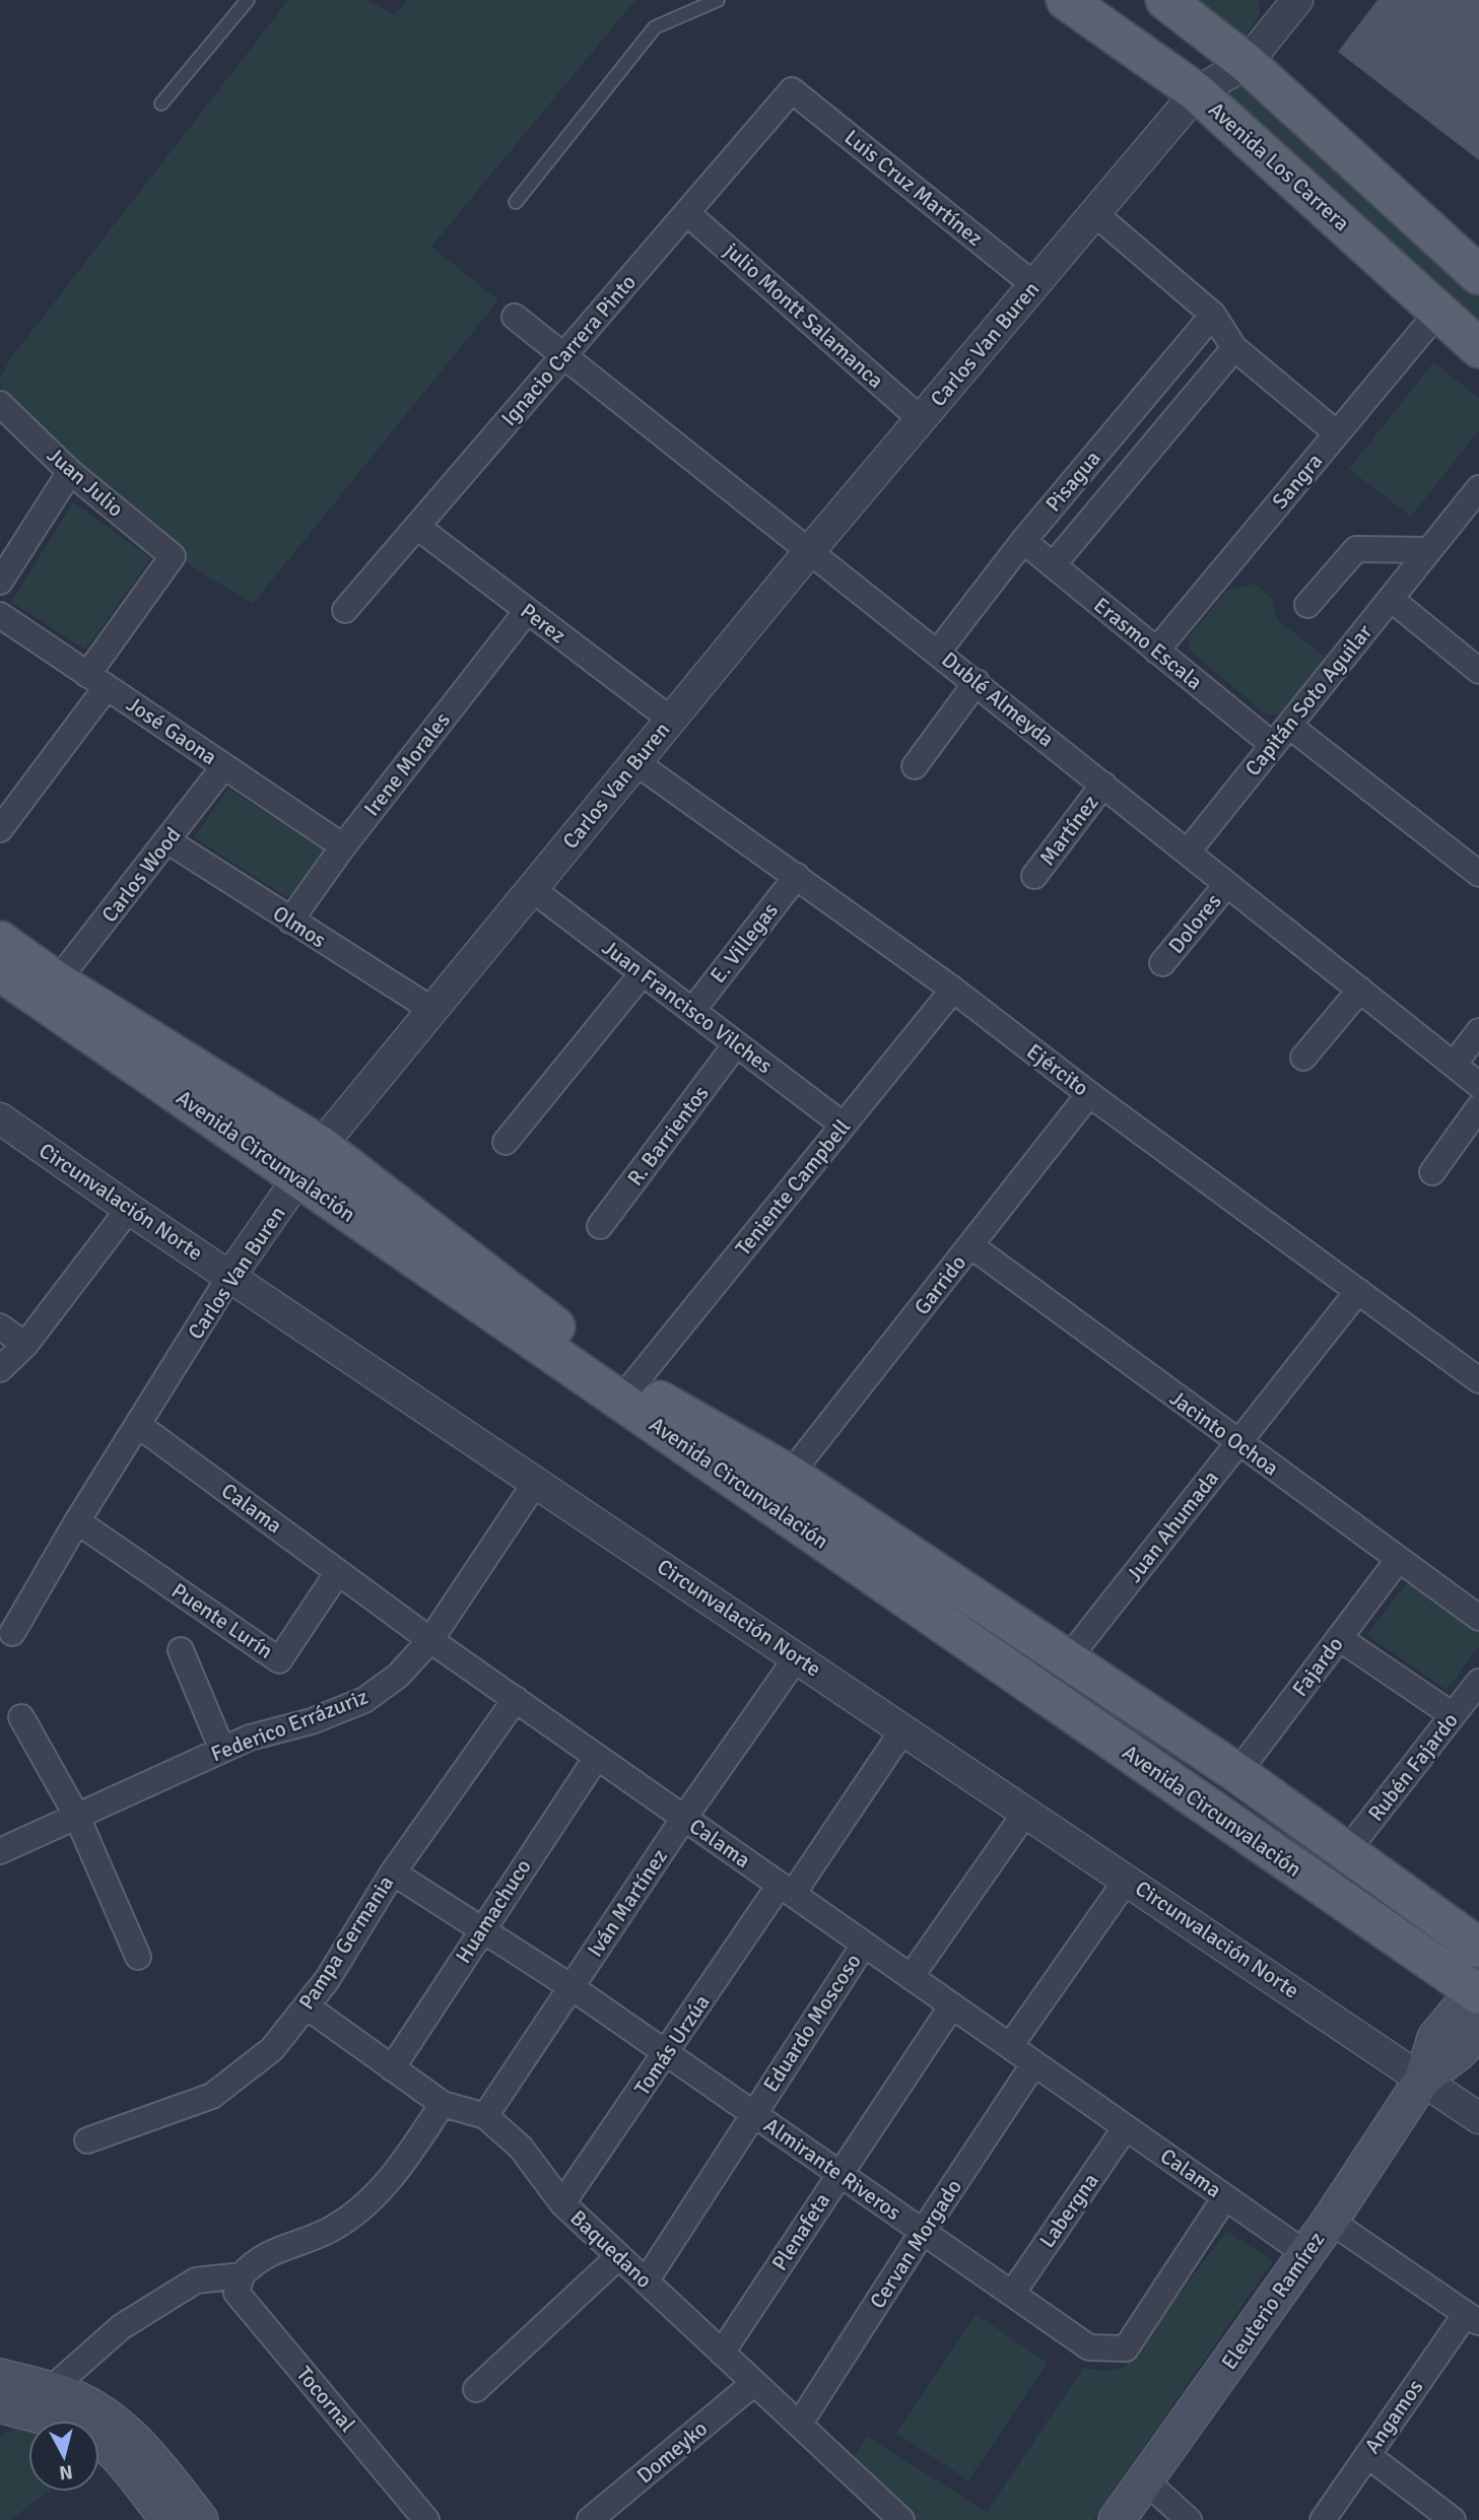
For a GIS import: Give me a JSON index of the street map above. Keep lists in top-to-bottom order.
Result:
{
  "streets": {
    "main road": ["Avenida Los Carrera", "Avenida Circunvalación", "Eleuterio Ramírez"],
    "street": [
      "Luis Cruz Martínez",
      "julio Montt Salamanca",
      "Carlos Van Buren",
      "Ignacio Carrera Pinto",
      "Pisagua",
      "Sangra",
      "Juan Julio",
      "Perez",
      "Erasmo Escala",
      "Dublé Almeyda",
      "Capitán Soto Aguilar",
      "José Gaona",
      "Irene Morales",
      "Martínez",
      "Carlos Wood",
      "Dolores",
      "Olmos",
      "E. Villegas",
      "Juan Francisco Vilches",
      "Ejército",
      "R. Barrientos",
      "Teniente Campbell",
      "Circunvalación Norte",
      "Garrido",
      "Jacinto Ochoa",
      "Calama",
      "Juan Ahumada",
      "Puente Lurín",
      "Fajardo",
      "Federico Errázuriz",
      "Rubén Fajardo",
      "Iván Martínez",
      "Huamachuco",
      "Pampa Germania",
      "Eduardo Moscoso",
      "Tomás Urzúa",
      "Almirante Riveros",
      "Labergna",
      "Plenafeta",
      "Cervan Morgado",
      "Baquedano",
      "Tocornal",
      "Angamos",
      "Domeyko"
    ]
  },
  "crossings": [
    ["Avenida Los Carrera", "Carlos Van Buren"],
    ["Avenida Los Carrera", "Sangra"],
    ["Luis Cruz Martínez", "Carlos Van Buren"],
    ["Luis Cruz Martínez", "Ignacio Carrera Pinto"],
    ["julio Montt Salamanca", "Carlos Van Buren"],
    ["julio Montt Salamanca", "Ignacio Carrera Pinto"],
    ["Carlos Van Buren", "Perez"],
    ["Carlos Van Buren", "Dublé Almeyda"],
    ["Carlos Van Buren", "Olmos"],
    ["Carlos Van Buren", "Juan Francisco Vilches"],
    ["Carlos Van Buren", "Ejército"],
    ["Carlos Van Buren", "Avenida Circunvalación"],
    ["Carlos Van Buren", "Circunvalación Norte"],
    ["Carlos Van Buren", "Calama"],
    ["Carlos Van Buren", "Puente Lurín"],
    ["Ignacio Carrera Pinto", "Perez"],
    ["Ignacio Carrera Pinto", "Dublé Almeyda"],
    ["Pisagua", "Erasmo Escala"],
    ["Pisagua", "Dublé Almeyda"],
    ["Sangra", "Erasmo Escala"],
    ["Juan Julio", "José Gaona"],
    ["Perez", "Irene Morales"],
    ["Erasmo Escala", "Capitán Soto Aguilar"],
    ["Dublé Almeyda", "Capitán Soto Aguilar"],
    ["Dublé Almeyda", "Martínez"],
    ["Dublé Almeyda", "Dolores"],
    ["José Gaona", "Irene Morales"],
    ["José Gaona", "Carlos Wood"],
    ["Irene Morales", "Olmos"],
    ["Carlos Wood", "Olmos"],
    ["Carlos Wood", "Avenida Circunvalación"],
    ["E. Villegas", "Juan Francisco Vilches"],
    ["E. Villegas", "Ejército"],
    ["Juan Francisco Vilches", "R. Barrientos"],
    ["Juan Francisco Vilches", "Teniente Campbell"],
    ["Ejército", "Teniente Campbell"],
    ["Ejército", "Garrido"],
    ["Ejército", "Juan Ahumada"],
    ["Avenida Circunvalación", "Teniente Campbell"],
    ["Avenida Circunvalación", "Garrido"],
    ["Avenida Circunvalación", "Juan Ahumada"],
    ["Avenida Circunvalación", "Fajardo"],
    ["Avenida Circunvalación", "Rubén Fajardo"],
    ["Avenida Circunvalación", "Eleuterio Ramírez"],
    ["Circunvalación Norte", "Federico Errázuriz"],
    ["Circunvalación Norte", "Iván Martínez"],
    ["Circunvalación Norte", "Tomás Urzúa"],
    ["Circunvalación Norte", "Eleuterio Ramírez"],
    ["Garrido", "Jacinto Ochoa"],
    ["Jacinto Ochoa", "Juan Ahumada"],
    ["Jacinto Ochoa", "Fajardo"],
    ["Calama", "Puente Lurín"],
    ["Calama", "Federico Errázuriz"],
    ["Calama", "Iván Martínez"],
    ["Calama", "Huamachuco"],
    ["Calama", "Pampa Germania"],
    ["Calama", "Eduardo Moscoso"],
    ["Calama", "Tomás Urzúa"],
    ["Calama", "Almirante Riveros"],
    ["Calama", "Labergna"],
    ["Calama", "Plenafeta"],
    ["Calama", "Cervan Morgado"],
    ["Calama", "Eleuterio Ramírez"],
    ["Iván Martínez", "Almirante Riveros"],
    ["Iván Martínez", "Baquedano"],
    ["Huamachuco", "Almirante Riveros"],
    ["Huamachuco", "Baquedano"],
    ["Pampa Germania", "Almirante Riveros"],
    ["Pampa Germania", "Baquedano"],
    ["Eduardo Moscoso", "Almirante Riveros"],
    ["Eduardo Moscoso", "Baquedano"],
    ["Tomás Urzúa", "Almirante Riveros"],
    ["Tomás Urzúa", "Baquedano"],
    ["Almirante Riveros", "Labergna"],
    ["Almirante Riveros", "Plenafeta"],
    ["Almirante Riveros", "Cervan Morgado"],
    ["Plenafeta", "Baquedano"],
    ["Cervan Morgado", "Baquedano"],
    ["Baquedano", "Domeyko"]
  ],
  "north": "bottom"
}
